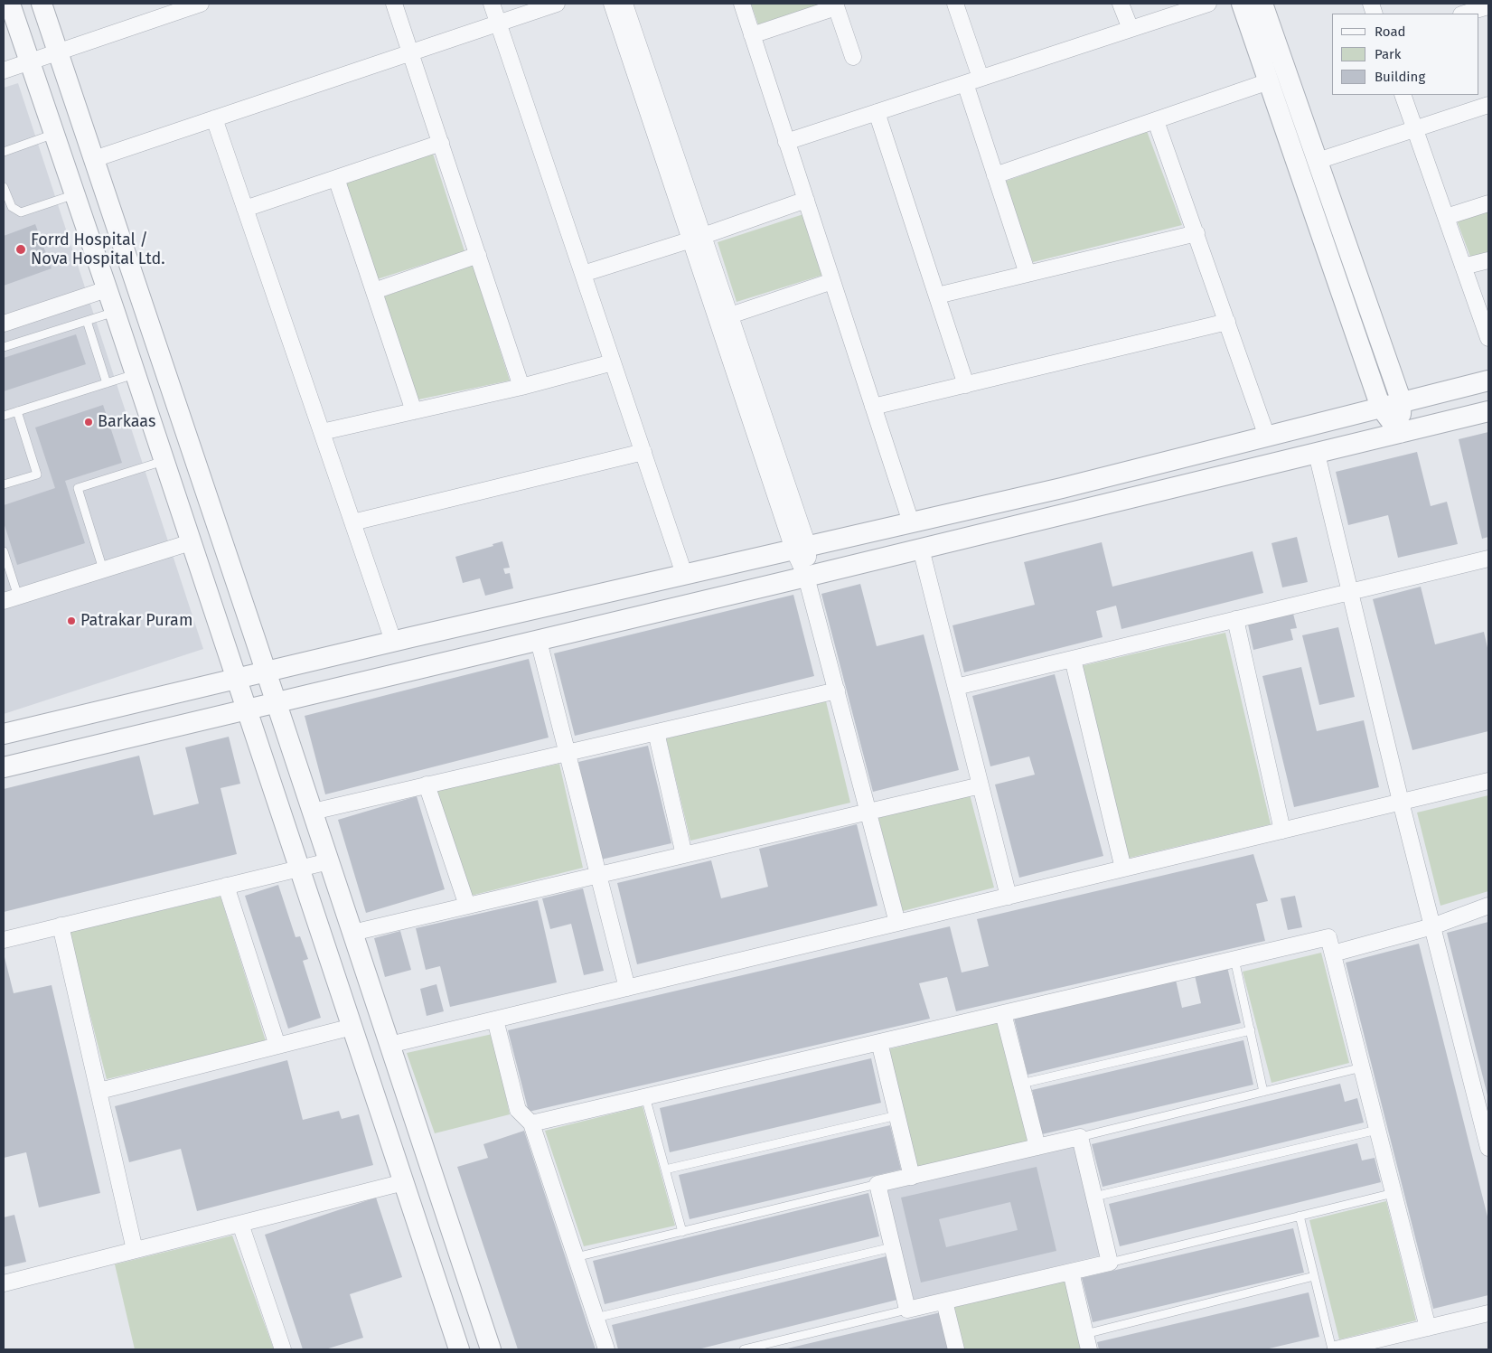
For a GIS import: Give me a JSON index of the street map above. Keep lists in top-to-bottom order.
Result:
{
  "places": ["Forrd Hospital / Nova Hospital Ltd.", "Barkaas", "Patrakar Puram"],
  "legend": ["Road", "Park", "Building"]
}
